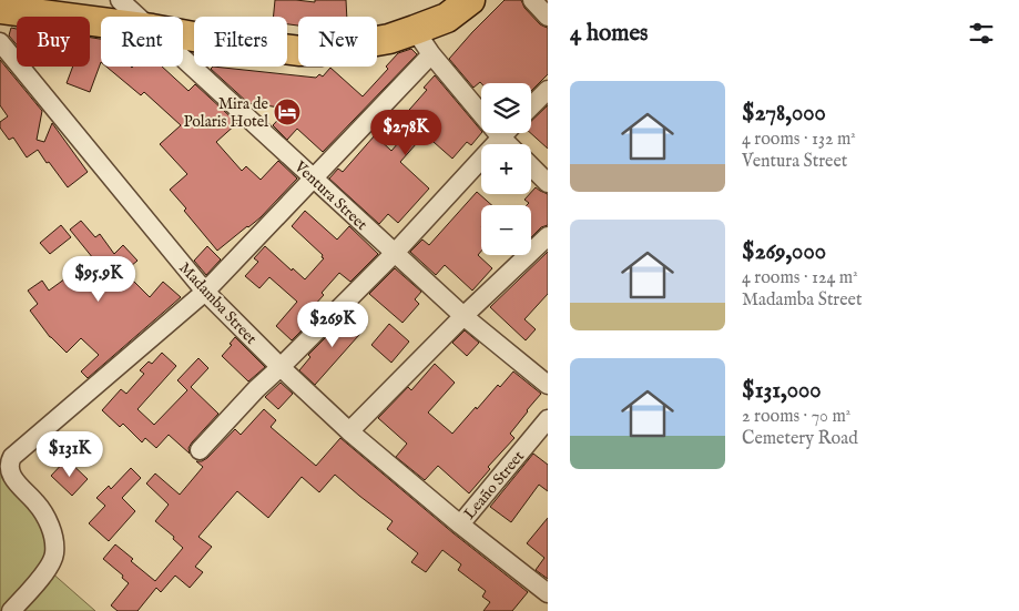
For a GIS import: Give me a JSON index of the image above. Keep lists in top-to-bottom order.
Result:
{
  "streets": {
    "street": ["Ventura Street", "Madamba Street", "Leaño Street"]
  },
  "crossings": [
    ["Madamba Street", "Leaño Street"]
  ],
  "places": {
    "hotel": ["Mira de Polaris Hotel"]
  },
  "page": {
    "heading": "4 homes",
    "chip": [
      "Buy",
      "Rent",
      "Filters",
      "New"
    ],
    "list": [
      {
        "name": "$278,000",
        "note": "4 rooms · 132 m² · Ventura Street"
      },
      {
        "name": "$269,000",
        "note": "4 rooms · 124 m² · Madamba Street"
      },
      {
        "name": "$131,000",
        "note": "2 rooms · 70 m² · Cemetery Road"
      }
    ],
    "map_buttons": ["+", "−"],
    "price": [
      "$278K",
      "$95.9K",
      "$269K",
      "$131K"
    ]
  }
}
